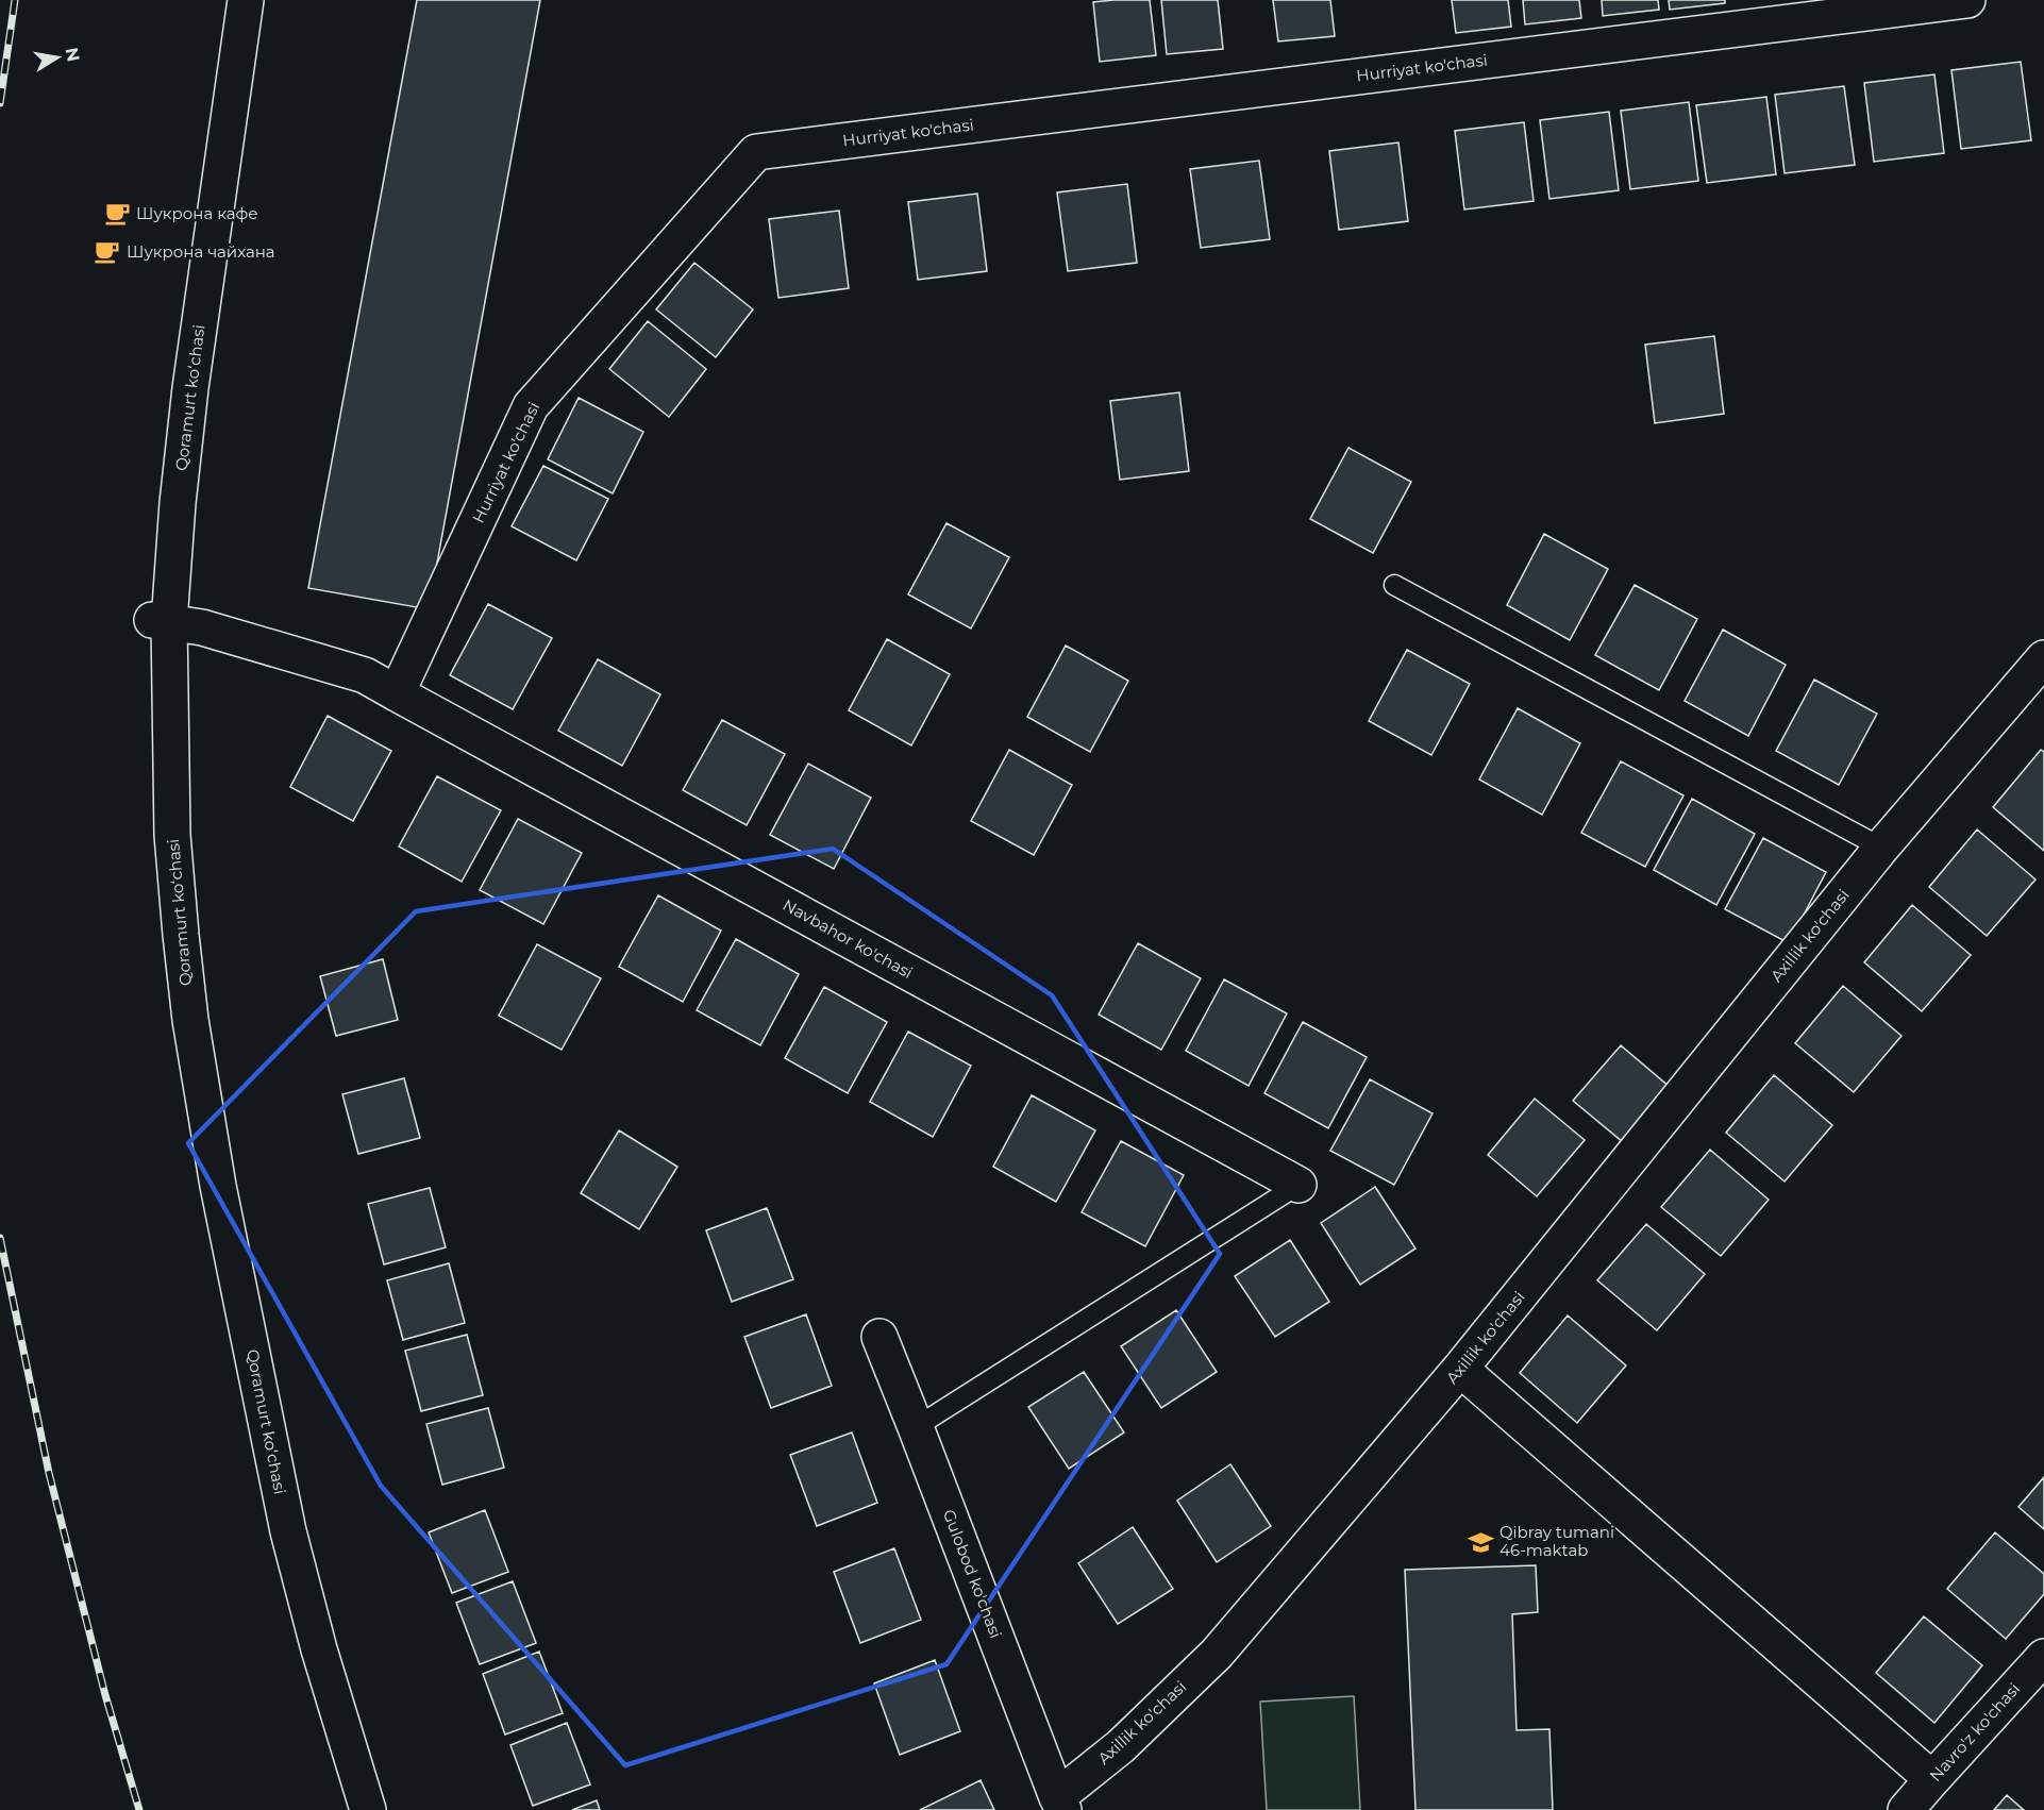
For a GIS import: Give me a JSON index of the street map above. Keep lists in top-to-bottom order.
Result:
{
  "streets": {
    "street": [
      "Hurriyat ko'chasi",
      "Qoramurt koʻchasi",
      "Axillik ko'chasi",
      "Navbahor ko'chasi",
      "Gulobod ko'chasi",
      "Navro'z ko'chasi"
    ]
  },
  "crossings": [
    ["Hurriyat ko'chasi", "Navbahor ko'chasi"],
    ["Axillik ko'chasi", "Gulobod ko'chasi"]
  ],
  "places": {
    "cafe": ["Шукрона кафе", "Шукрона чайхана"],
    "school or university": ["Qibray tumani 46-maktab"]
  },
  "north": "right"
}
